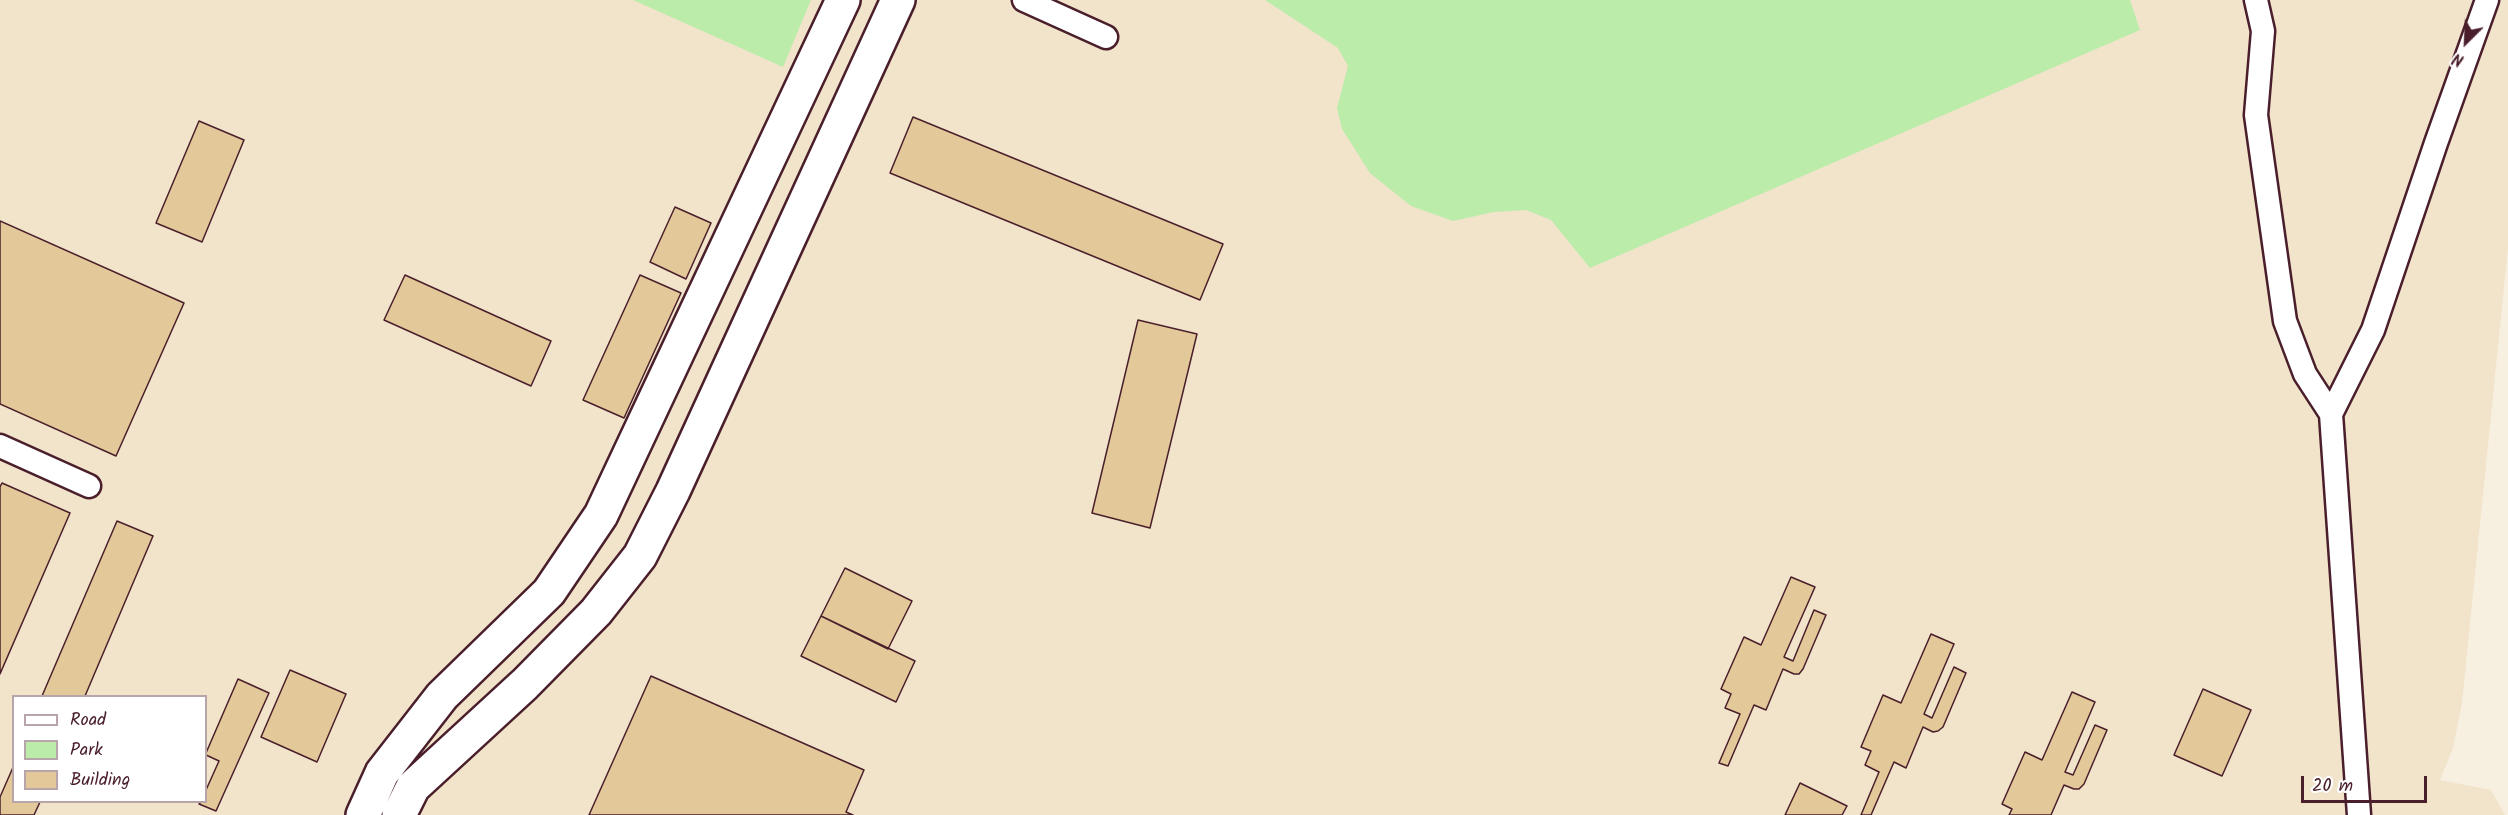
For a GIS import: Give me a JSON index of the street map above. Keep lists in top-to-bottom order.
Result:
{
  "legend": ["Road", "Park", "Building"],
  "scale_bar": "20 m",
  "north": "bottom left"
}
